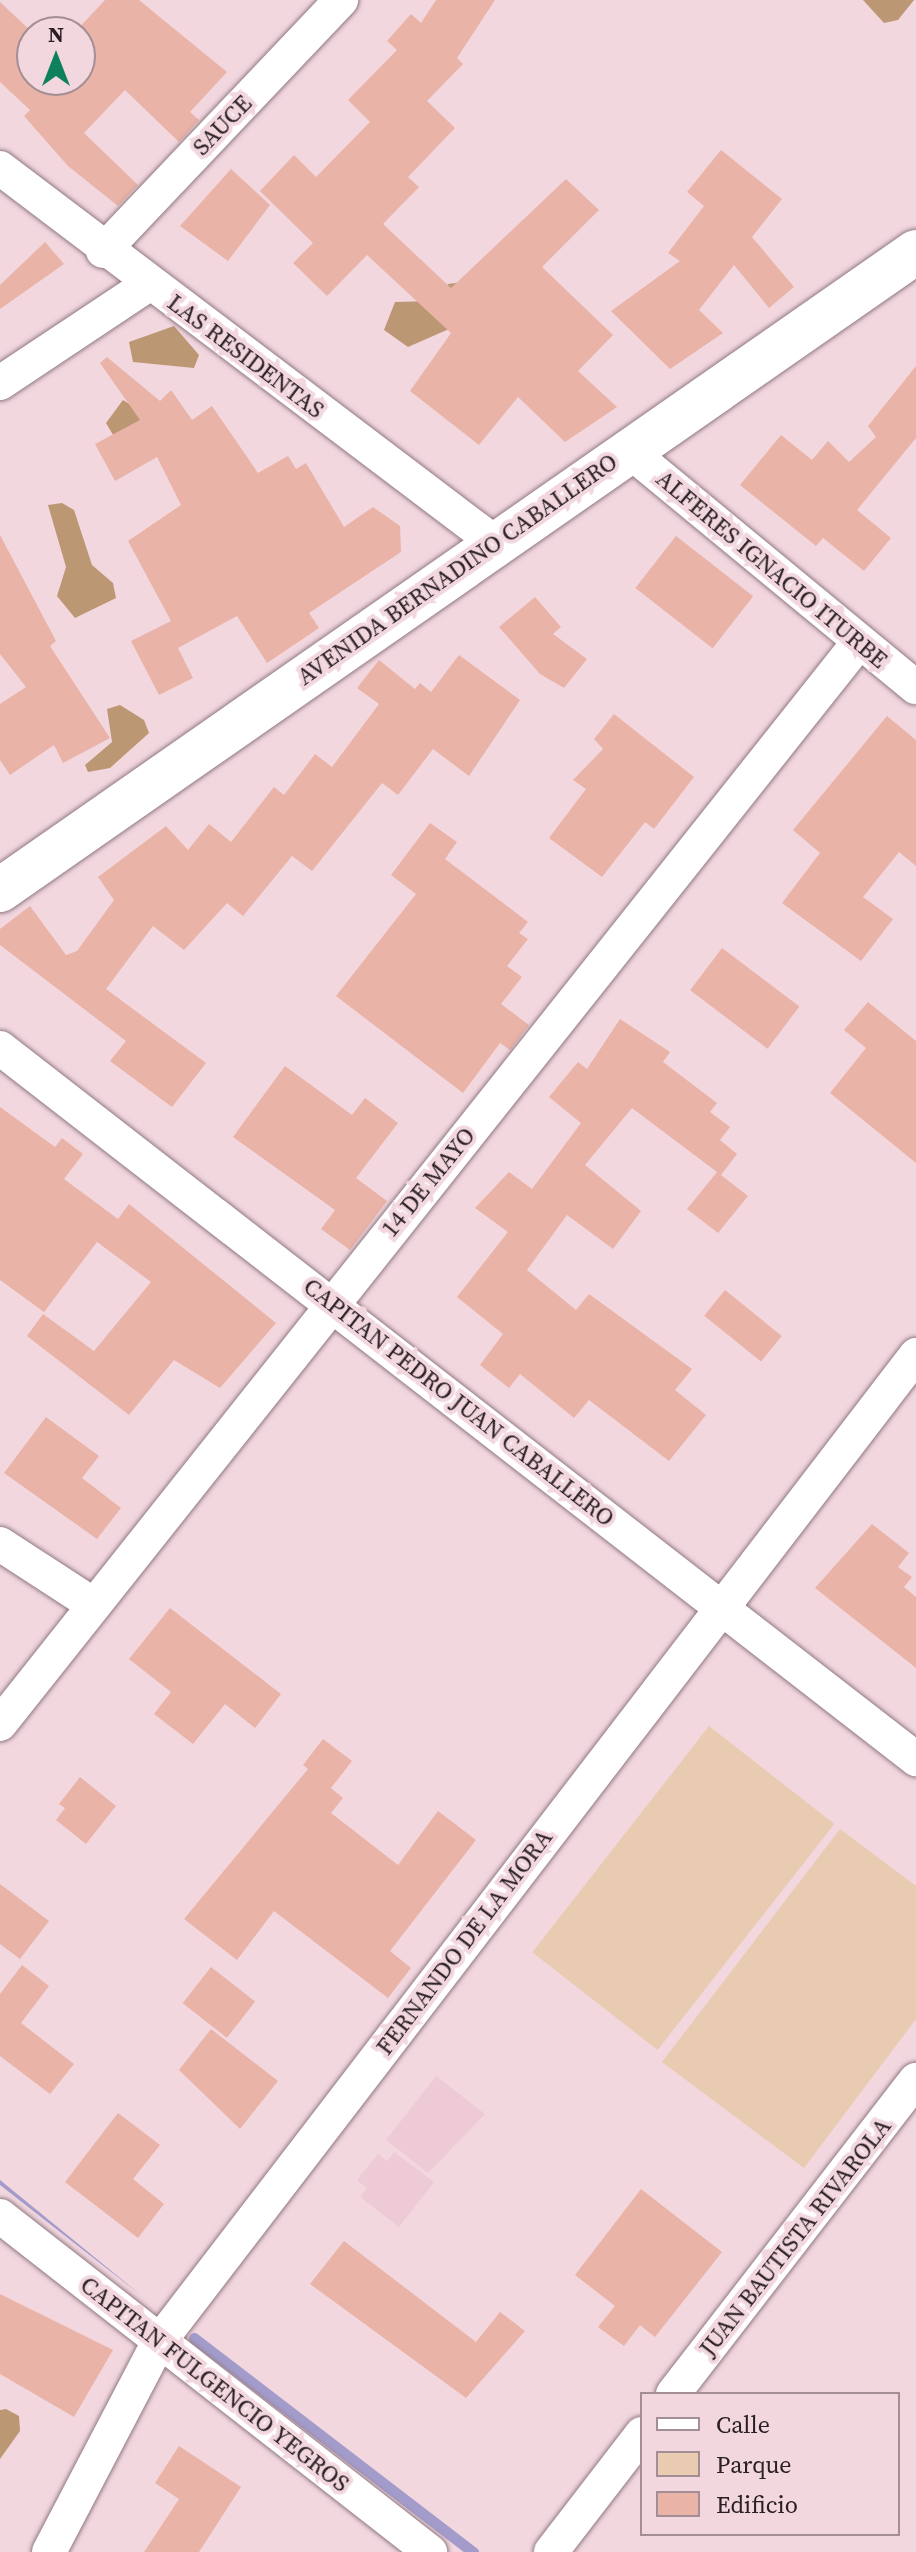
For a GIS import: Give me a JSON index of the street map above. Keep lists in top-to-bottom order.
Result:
{
  "streets": {
    "street": [
      "SAUCE",
      "LAS RESIDENTAS",
      "AVENIDA BERNADINO CABALLERO",
      "ALFERES IGNACIO ITURBE",
      "14 DE MAYO",
      "CAPITAN PEDRO JUAN CABALLERO",
      "FERNANDO DE LA MORA",
      "JUAN BAUTISTA RIVAROLA",
      "CAPITAN FULGENCIO YEGROS"
    ]
  },
  "crossings": [
    ["SAUCE", "LAS RESIDENTAS"],
    ["LAS RESIDENTAS", "AVENIDA BERNADINO CABALLERO"],
    ["AVENIDA BERNADINO CABALLERO", "ALFERES IGNACIO ITURBE"],
    ["ALFERES IGNACIO ITURBE", "14 DE MAYO"],
    ["14 DE MAYO", "CAPITAN PEDRO JUAN CABALLERO"],
    ["CAPITAN PEDRO JUAN CABALLERO", "FERNANDO DE LA MORA"],
    ["FERNANDO DE LA MORA", "CAPITAN FULGENCIO YEGROS"]
  ],
  "legend": ["Calle", "Parque", "Edificio"],
  "north": "top"
}
